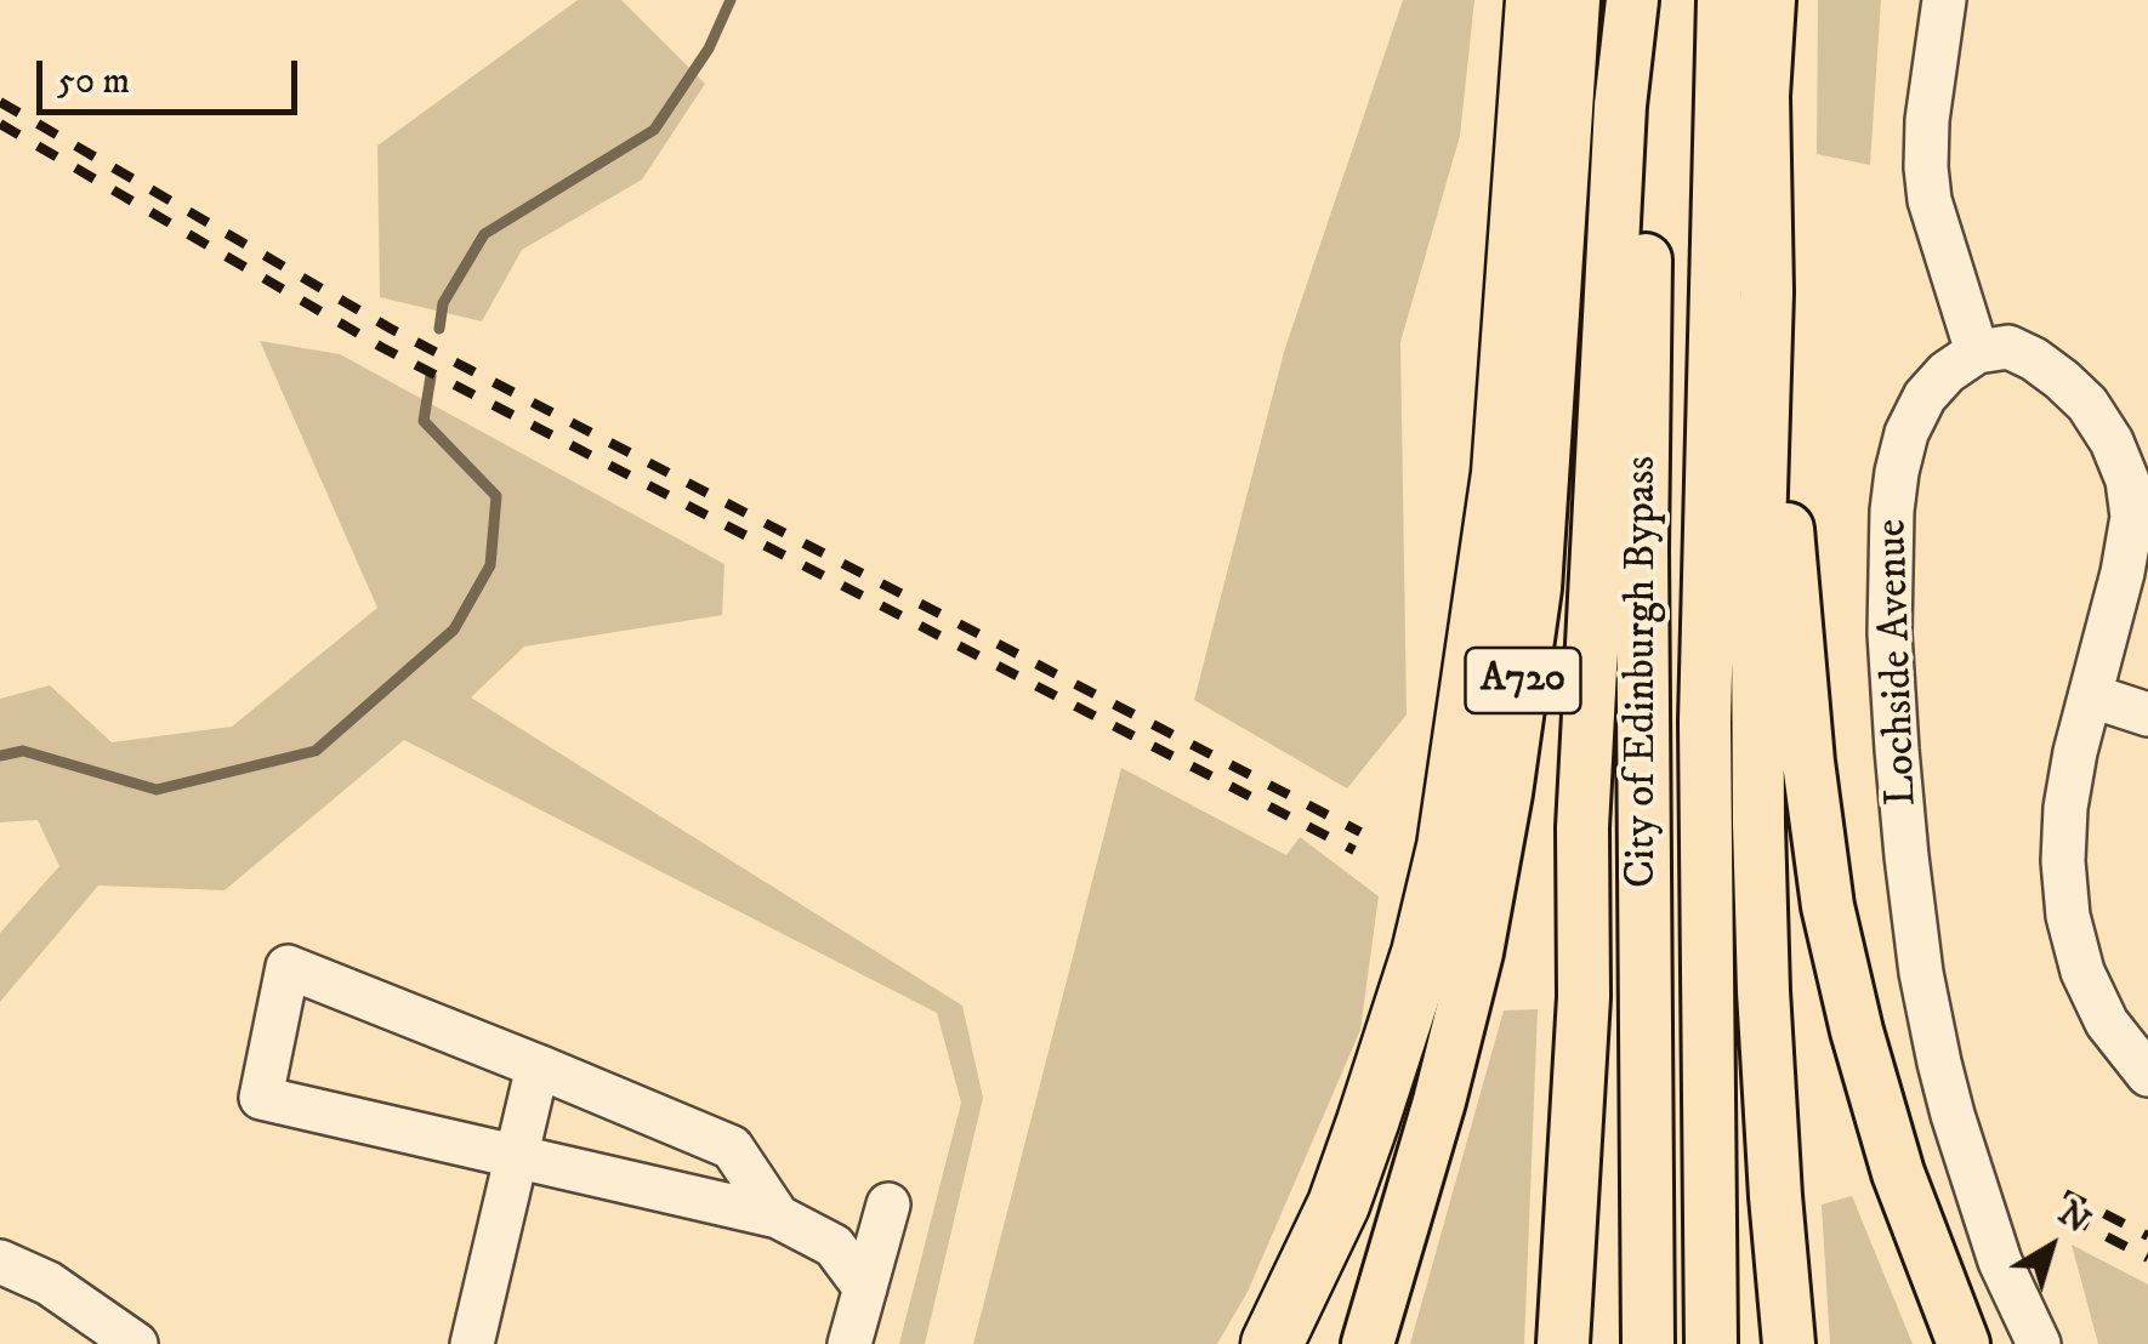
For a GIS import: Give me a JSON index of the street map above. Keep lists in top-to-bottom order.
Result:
{
  "streets": {
    "main road": ["City of Edinburgh Bypass", "A720"],
    "street": ["Lochside Avenue"]
  },
  "scale_bar": "50 m",
  "north": "top right"
}
